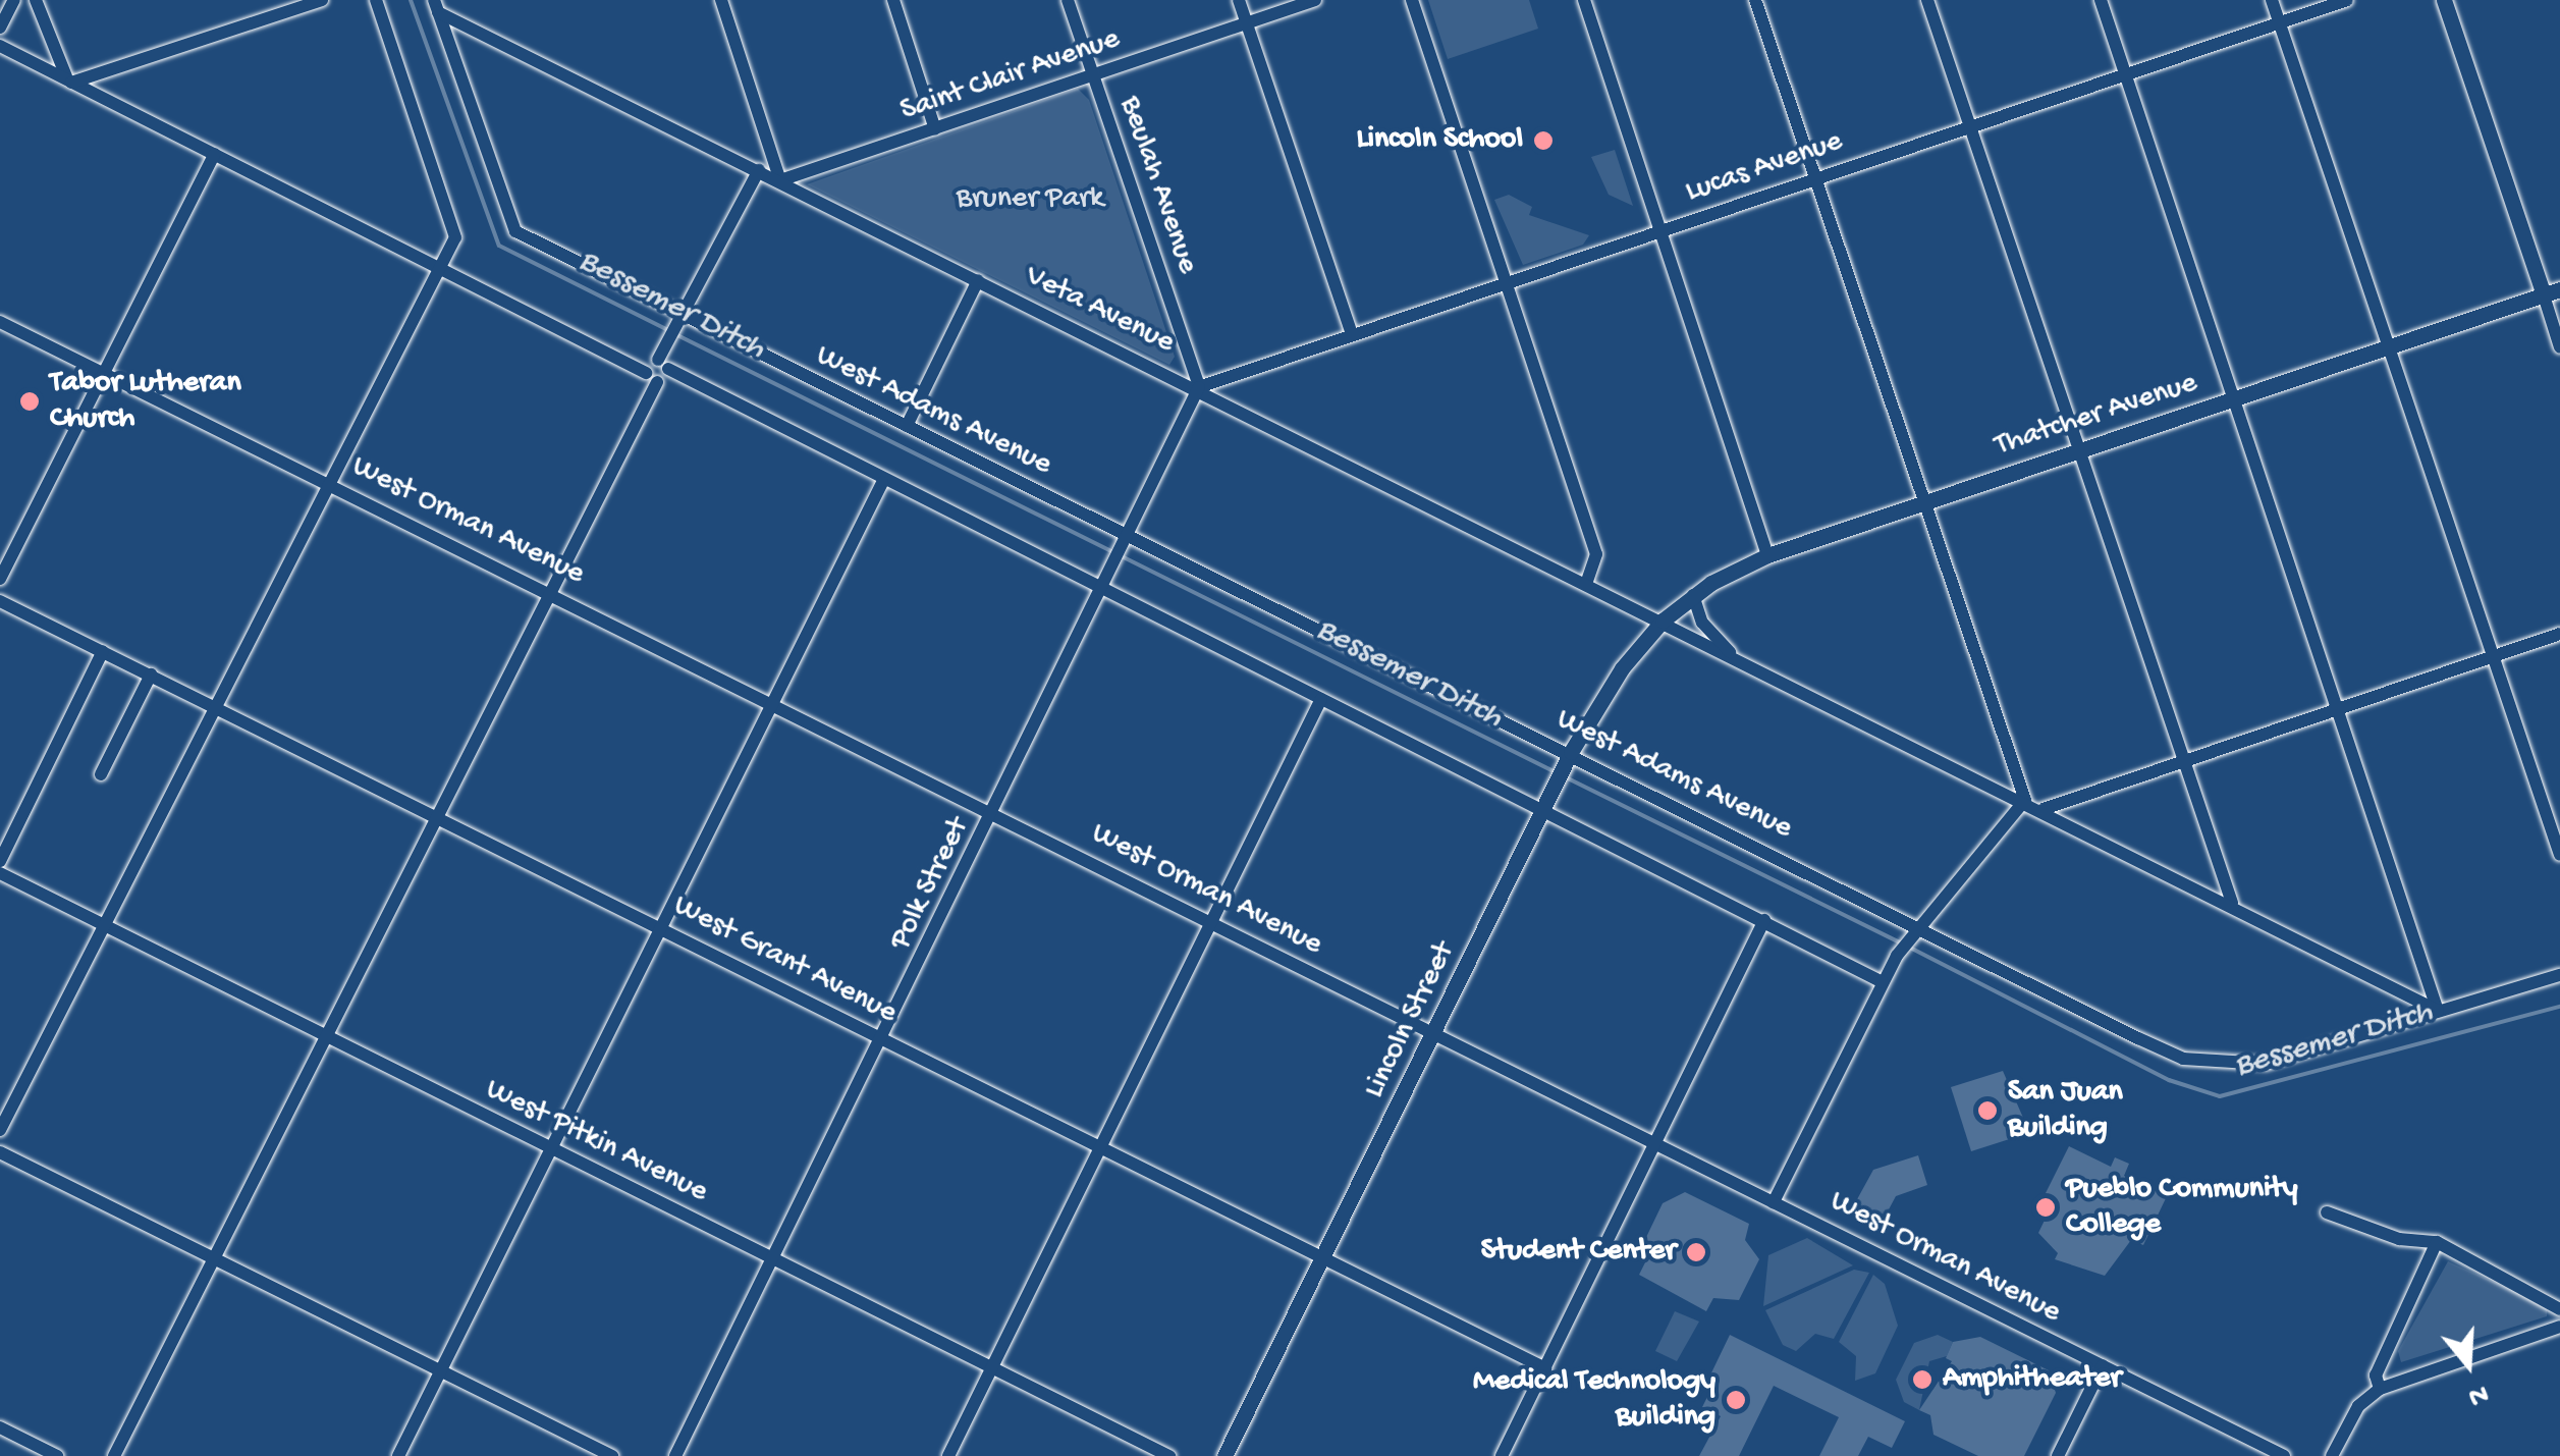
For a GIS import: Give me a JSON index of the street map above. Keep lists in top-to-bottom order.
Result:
{
  "streets": {
    "main road": ["Thatcher Avenue", "Lincoln Street"],
    "street": [
      "Saint Clair Avenue",
      "Lucas Avenue",
      "Beulah Avenue",
      "Veta Avenue",
      "West Adams Avenue",
      "West Orman Avenue",
      "Polk Street",
      "West Grant Avenue",
      "West Pitkin Avenue"
    ]
  },
  "crossings": [
    ["Saint Clair Avenue", "Beulah Avenue"],
    ["Saint Clair Avenue", "Veta Avenue"],
    ["Lucas Avenue", "Beulah Avenue"],
    ["Lucas Avenue", "Veta Avenue"],
    ["Lucas Avenue", "Polk Street"],
    ["Beulah Avenue", "Veta Avenue"],
    ["Beulah Avenue", "Polk Street"],
    ["Veta Avenue", "West Adams Avenue"],
    ["Veta Avenue", "Thatcher Avenue"],
    ["Veta Avenue", "Polk Street"],
    ["Veta Avenue", "Lincoln Street"],
    ["West Adams Avenue", "Polk Street"],
    ["West Adams Avenue", "Lincoln Street"],
    ["Thatcher Avenue", "Lincoln Street"],
    ["West Orman Avenue", "Polk Street"],
    ["West Orman Avenue", "Lincoln Street"],
    ["Polk Street", "West Grant Avenue"],
    ["Polk Street", "West Pitkin Avenue"],
    ["West Grant Avenue", "Lincoln Street"]
  ],
  "water": ["Bessemer Ditch"],
  "parks": ["Bruner Park"],
  "places": [
    "Lincoln School",
    "Tabor Lutheran Church",
    "San Juan Building",
    "Pueblo Community College",
    "Student Center",
    "Amphitheater",
    "Medical Technology Building"
  ],
  "north": "bottom"
}
